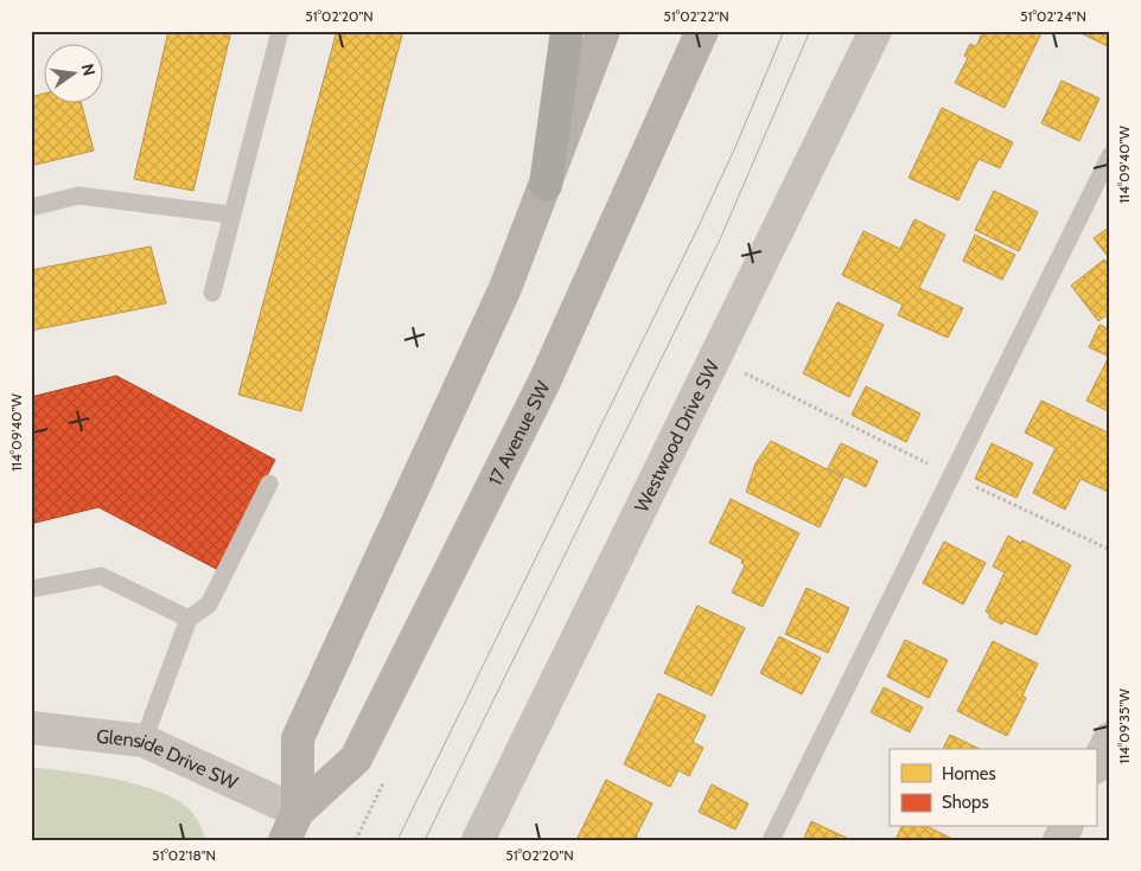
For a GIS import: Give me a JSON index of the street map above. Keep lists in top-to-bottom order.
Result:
{
  "streets": {
    "main road": ["17 Avenue SW"],
    "street": ["Westwood Drive SW", "Glenside Drive SW"]
  },
  "crossings": [
    ["17 Avenue SW", "Glenside Drive SW"]
  ],
  "legend": ["Homes", "Shops"],
  "north": "right",
  "coordinates": [
    "51°02'20\"N",
    "51°02'22\"N",
    "51°02'24\"N",
    "114°09'40\"W",
    "114°09'35\"W",
    "51°02'18\"N"
  ]
}
